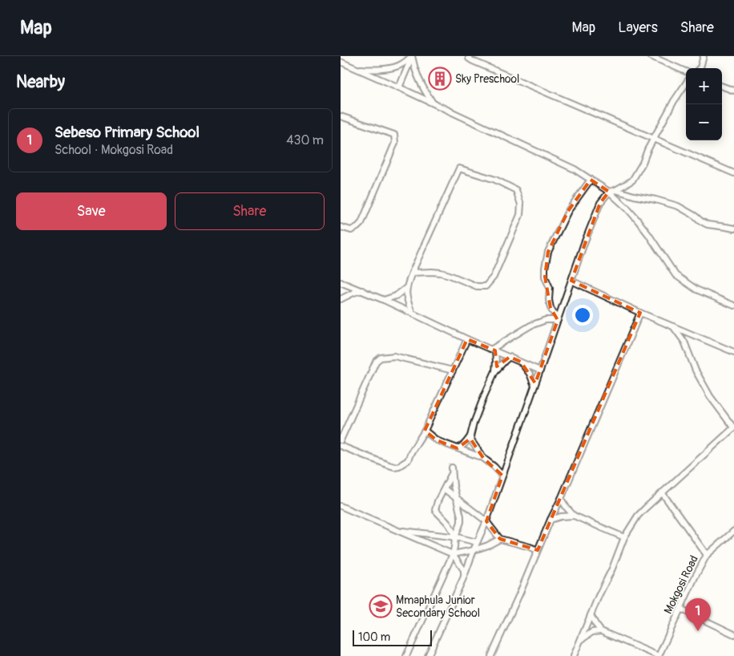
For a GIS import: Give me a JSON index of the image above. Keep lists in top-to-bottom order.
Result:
{
  "streets": {
    "street": ["Mokgosi Road"]
  },
  "places": {
    "building": ["Sky Preschool"],
    "school or university": ["Mmaphula Junior Secondary School"]
  },
  "scale_bar": "100 m",
  "page": {
    "header": "Map",
    "nav": ["Map", "Layers", "Share"],
    "heading": "Nearby",
    "map_buttons": ["+", "−"],
    "list": [
      {
        "mark": "1",
        "name": "Sebeso Primary School",
        "note": "School · Mokgosi Road",
        "value": "430 m"
      }
    ],
    "buttons": ["Save", "Share"],
    "pins": "1",
    "scale": "100 m"
  }
}
